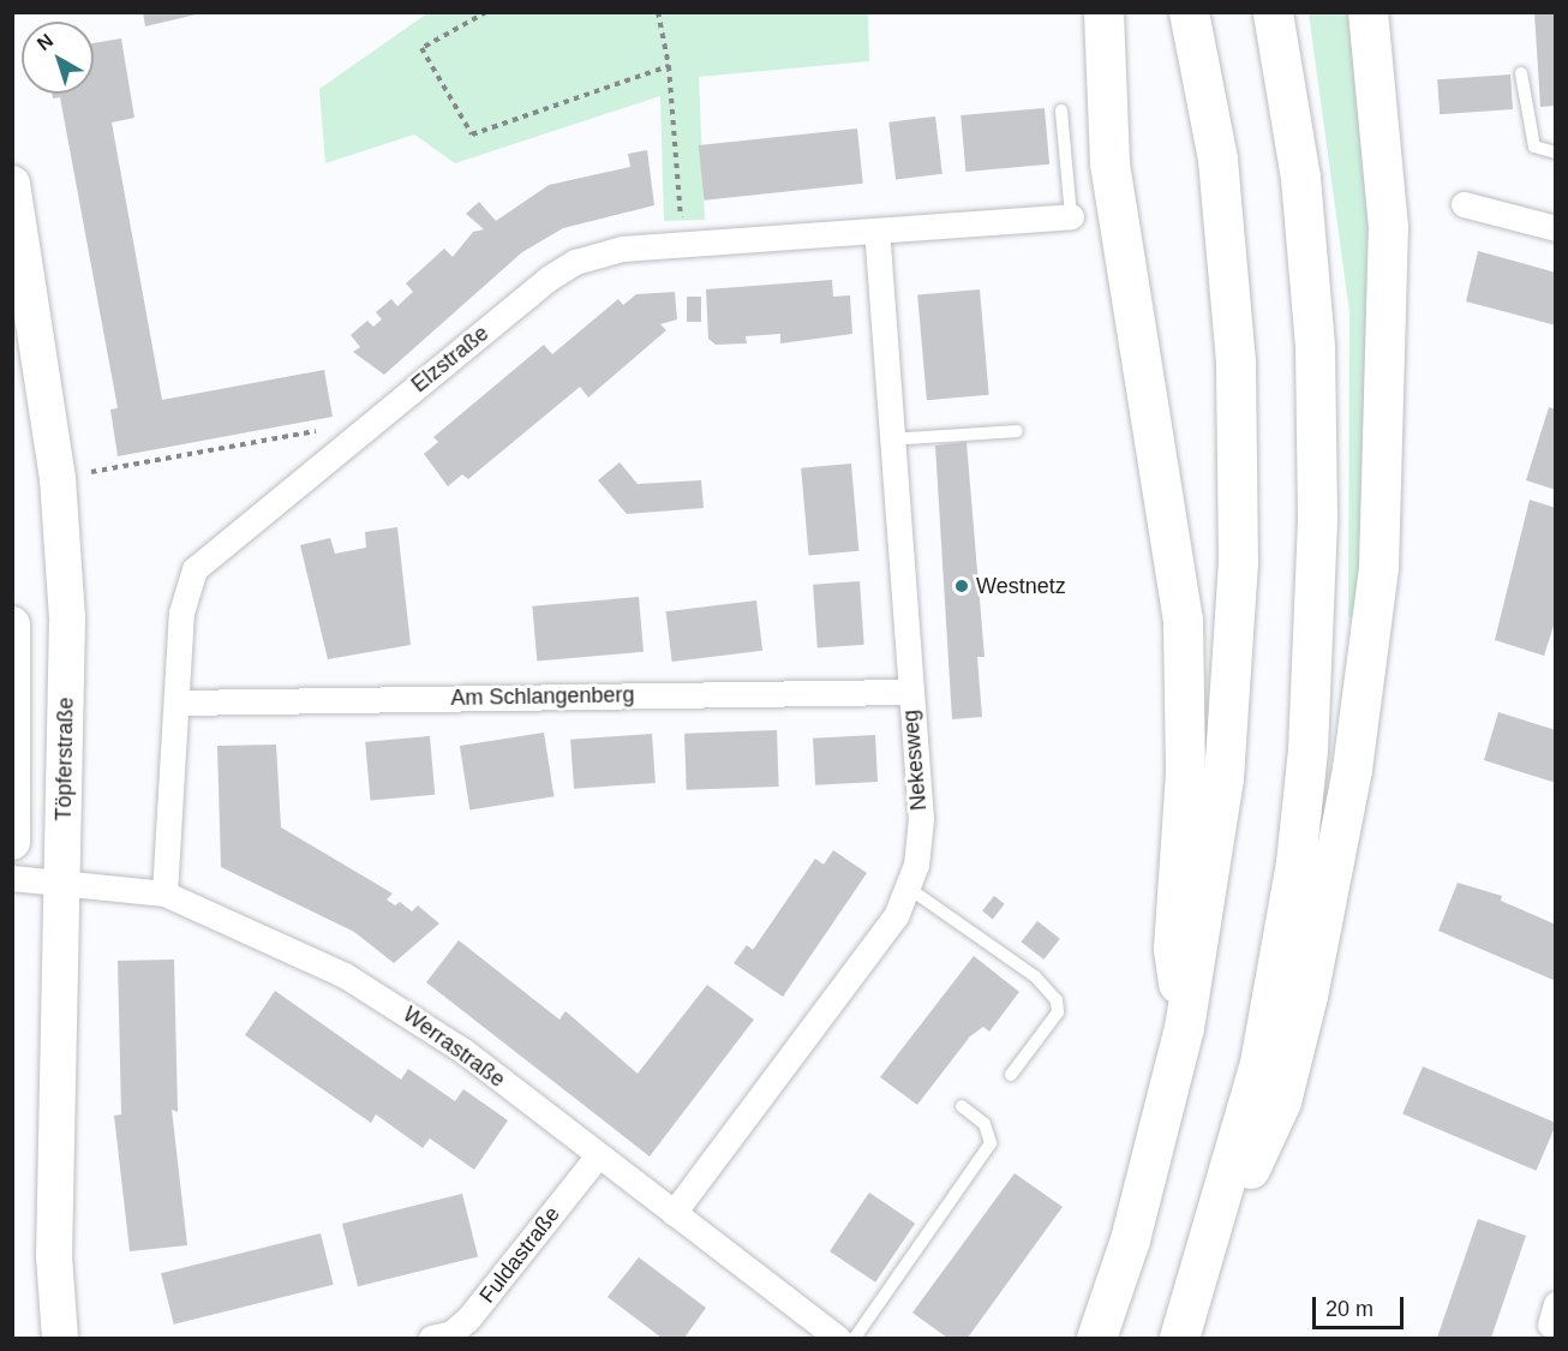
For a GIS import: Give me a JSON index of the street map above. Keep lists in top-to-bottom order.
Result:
{
  "streets": {
    "main road": ["Töpferstraße"],
    "street": [
      "Elzstraße",
      "Am Schlangenberg",
      "Nekesweg",
      "Werrastraße",
      "Fuldastraße"
    ]
  },
  "crossings": [
    ["Elzstraße", "Am Schlangenberg"],
    ["Elzstraße", "Nekesweg"],
    ["Elzstraße", "Werrastraße"],
    ["Am Schlangenberg", "Nekesweg"],
    ["Töpferstraße", "Werrastraße"],
    ["Nekesweg", "Werrastraße"],
    ["Werrastraße", "Fuldastraße"]
  ],
  "places": ["Westnetz"],
  "scale_bar": "20 m",
  "north": "top left"
}
